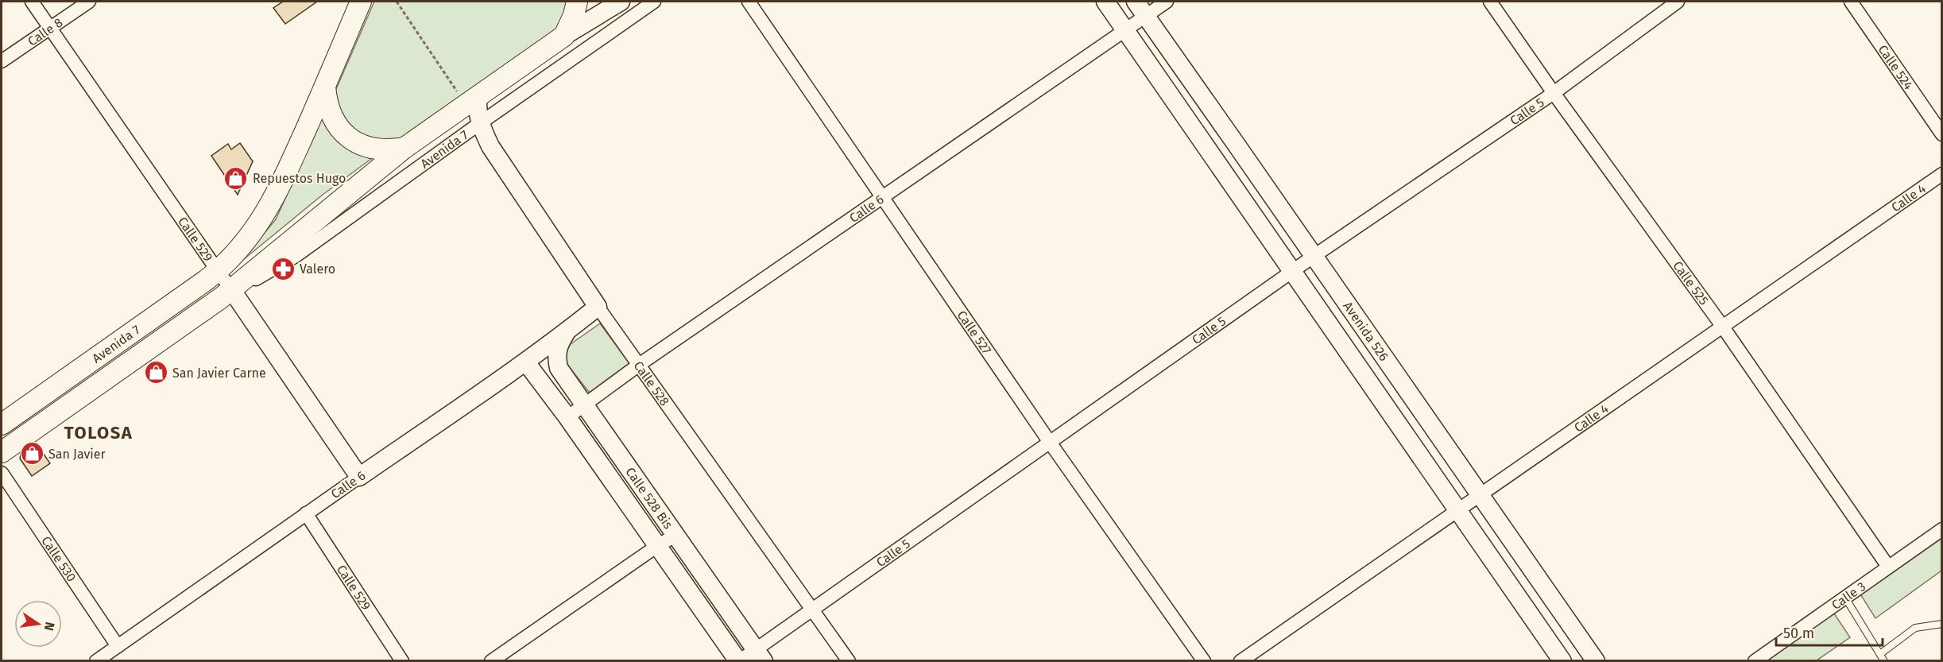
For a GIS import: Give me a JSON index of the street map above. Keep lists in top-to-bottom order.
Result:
{
  "streets": {
    "main road": [
      "Avenida 7",
      "Calle 6",
      "Calle 529",
      "Avenida 526",
      "Calle 528",
      "Calle 528 Bis"
    ],
    "street": [
      "Calle 8",
      "Calle 524",
      "Calle 5",
      "Calle 4",
      "Calle 525",
      "Calle 527",
      "Calle 530",
      "Calle 3"
    ]
  },
  "crossings": [
    ["Calle 8", "Calle 529"],
    ["Calle 5", "Calle 525"],
    ["Calle 5", "Avenida 526"],
    ["Calle 5", "Calle 527"],
    ["Calle 5", "Calle 528"],
    ["Calle 5", "Calle 528 Bis"],
    ["Avenida 7", "Calle 529"],
    ["Avenida 7", "Calle 528"],
    ["Calle 4", "Calle 525"],
    ["Calle 4", "Avenida 526"],
    ["Calle 6", "Calle 529"],
    ["Calle 6", "Avenida 526"],
    ["Calle 6", "Calle 527"],
    ["Calle 6", "Calle 528"],
    ["Calle 6", "Calle 528 Bis"],
    ["Calle 6", "Calle 530"],
    ["Calle 525", "Calle 3"]
  ],
  "districts": ["TOLOSA"],
  "places": {
    "shop": ["Repuestos Hugo", "San Javier Carne", "San Javier"],
    "pharmacy": ["Valero"]
  },
  "scale_bar": "50 m",
  "north": "right"
}
